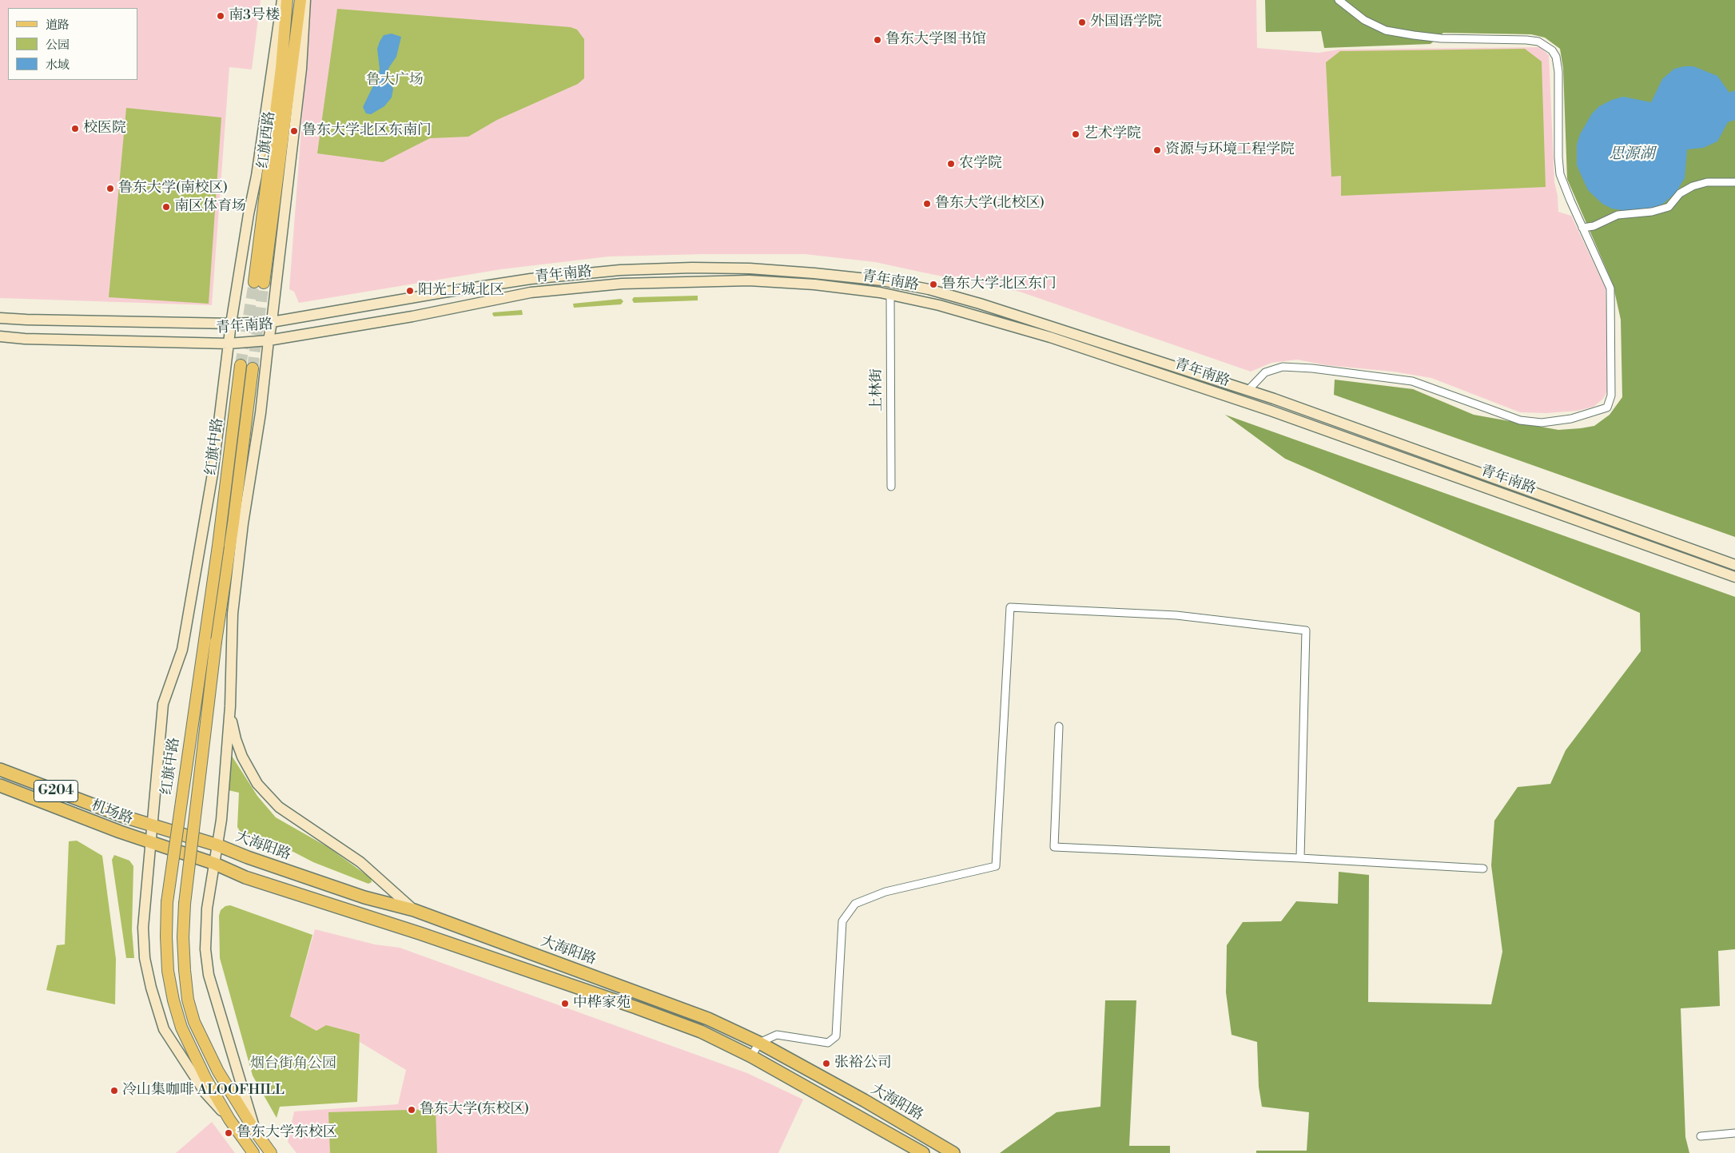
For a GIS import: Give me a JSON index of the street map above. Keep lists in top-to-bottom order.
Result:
{
  "streets": {
    "highway": ["G204", "机场路", "大海阳路"],
    "main road": ["红旗西路", "青年南路", "红旗中路"],
    "street": ["上林街"]
  },
  "crossings": [
    ["青年南路", "上林街"],
    ["G204", "机场路"],
    ["机场路", "大海阳路"]
  ],
  "water": ["思源湖"],
  "parks": ["鲁大广场", "烟台街角公园"],
  "places": [
    "南3号楼",
    "外国语学院",
    "鲁东大学图书馆",
    "校医院",
    "鲁东大学北区东南门",
    "艺术学院",
    "资源与环境工程学院",
    "农学院",
    "鲁东大学(南校区)",
    "鲁东大学(北校区)",
    "南区体育场",
    "鲁东大学北区东门",
    "阳光上城北区",
    "中桦家苑",
    "张裕公司",
    "冷山集咖啡 ALOOFHILL",
    "鲁东大学(东校区)",
    "鲁东大学东校区"
  ],
  "legend": ["道路", "公园", "水域"]
}
